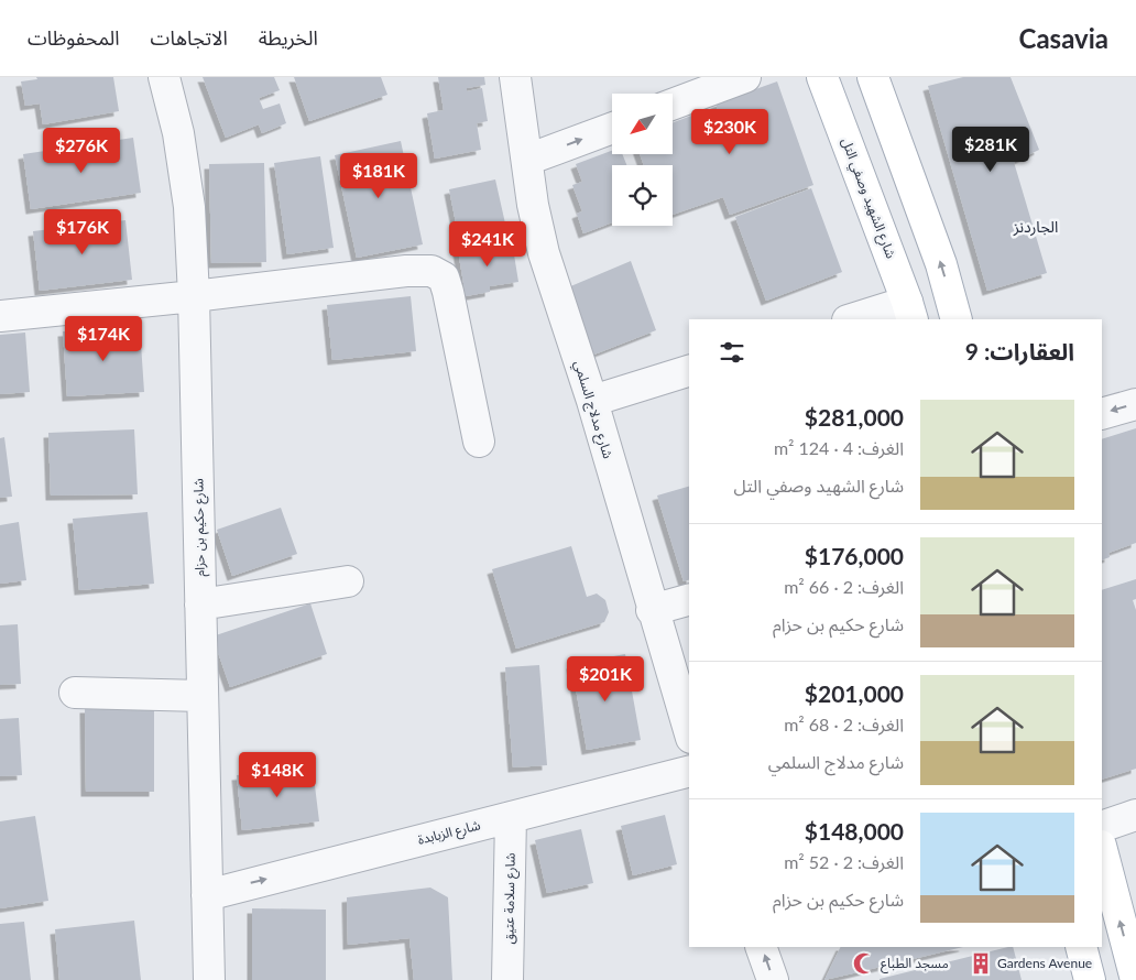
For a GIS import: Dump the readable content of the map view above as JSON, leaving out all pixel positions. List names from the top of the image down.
{
  "streets": {
    "main road": ["شارع الشهيد وصفي التل"],
    "street": [
      "شارع مدلاج السلمي",
      "شارع حكيم بن حزام",
      "شارع الزبابدة",
      "شارع سلامة عتيق"
    ]
  },
  "crossings": [
    ["شارع حكيم بن حزام", "شارع الزبابدة"],
    ["شارع الزبابدة", "شارع سلامة عتيق"]
  ],
  "one_way": ["شارع الزبابدة"],
  "districts": ["الجاردنز"],
  "places": {
    "mosque": ["مسجد الطباع"],
    "building": ["Gardens Avenue"]
  },
  "north": "bottom left",
  "page": {
    "header": "Casavia",
    "nav": ["الخريطة", "الاتجاهات", "المحفوظات"],
    "price": [
      "$230K",
      "$281K",
      "$276K",
      "$181K",
      "$176K",
      "$241K",
      "$174K",
      "$201K",
      "$148K"
    ],
    "heading": "العقارات: 9",
    "list": [
      {
        "name": "$281,000",
        "note": "الغرف: 4 · 124 m² · شارع الشهيد وصفي التل"
      },
      {
        "name": "$176,000",
        "note": "الغرف: 2 · 66 m² · شارع حكيم بن حزام"
      },
      {
        "name": "$201,000",
        "note": "الغرف: 2 · 68 m² · شارع مدلاج السلمي"
      },
      {
        "name": "$148,000",
        "note": "الغرف: 2 · 52 m² · شارع حكيم بن حزام"
      }
    ]
  }
}
